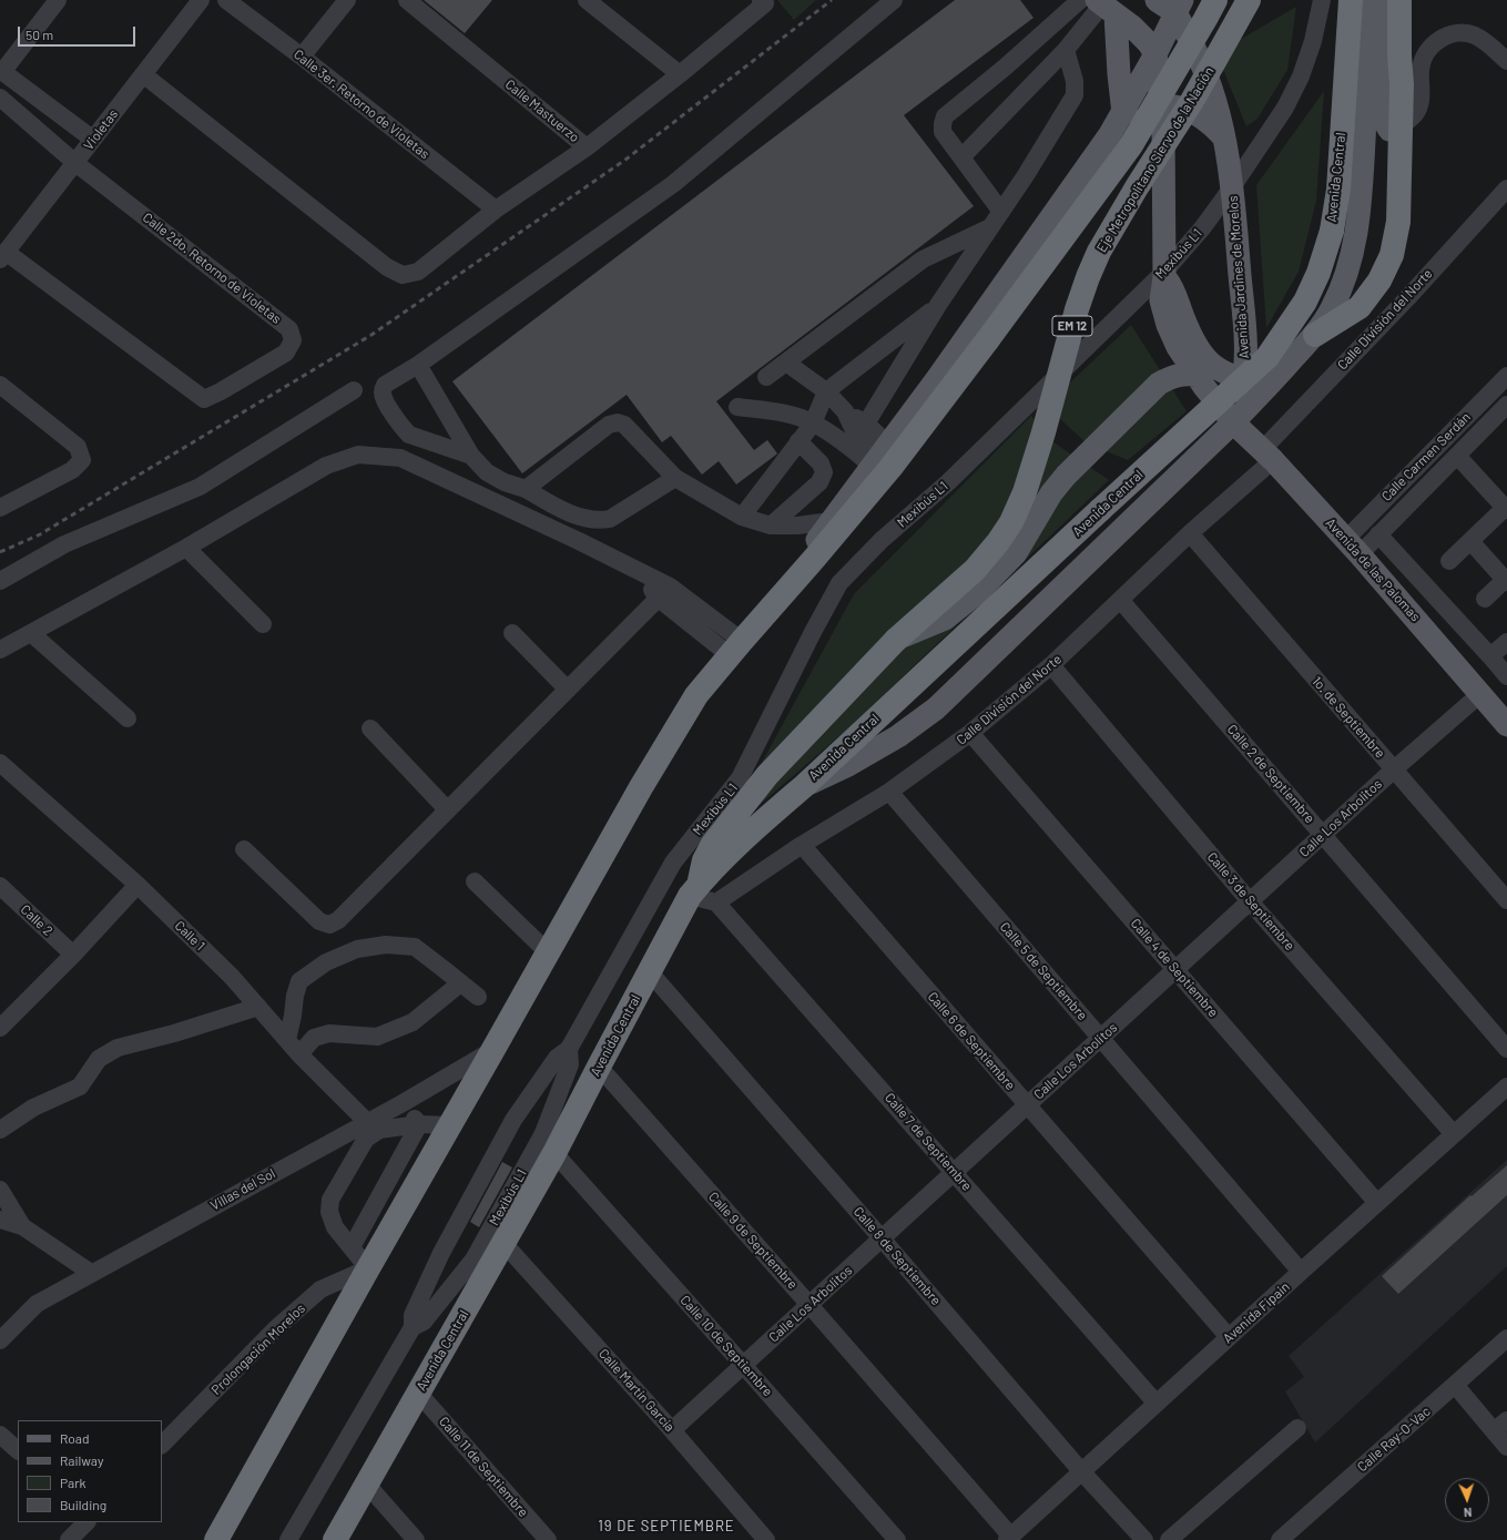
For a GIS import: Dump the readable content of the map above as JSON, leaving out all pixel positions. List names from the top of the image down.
{
  "streets": {
    "highway": ["Eje Metropolitano Siervo de la Nación", "Avenida Central", "EM 12"],
    "main road": ["Avenida Jardines de Morelos", "Avenida de las Palomas"],
    "street": [
      "Calle 3er. Retorno de Violetas",
      "Calle Mastuerzo",
      "Violetas",
      "Mexibús L1",
      "Calle 2do. Retorno de Violetas",
      "Calle División del Norte",
      "Calle Carmen Serdán",
      "1o. de Septiembre",
      "Calle 2 de Septiembre",
      "Calle Los Arbolitos",
      "Calle 3 de Septiembre",
      "Calle 2",
      "Calle 1",
      "Calle 4 de Septiembre",
      "Calle 5 de Septiembre",
      "Calle 6 de Septiembre",
      "Calle 7 de Septiembre",
      "Villas del Sol",
      "Calle 9 de Septiembre",
      "Calle 8 de Septiembre",
      "Avenida Fipain",
      "Calle 10 de Septiembre",
      "Prolongación Morelos",
      "Calle Martín García",
      "Calle Ray-O-Vac",
      "Calle 11 de Septiembre"
    ]
  },
  "crossings": [
    ["Violetas", "Calle 2do. Retorno de Violetas"],
    ["Eje Metropolitano Siervo de la Nación", "Avenida Central"],
    ["Avenida Central", "Calle 9 de Septiembre"],
    ["Avenida Central", "Calle 8 de Septiembre"],
    ["Avenida Central", "Calle 10 de Septiembre"],
    ["Avenida Central", "Calle Martín García"],
    ["Avenida Central", "Calle 11 de Septiembre"],
    ["Mexibús L1", "Avenida Jardines de Morelos"],
    ["Avenida Jardines de Morelos", "Avenida de las Palomas"],
    ["Calle División del Norte", "Avenida de las Palomas"],
    ["Calle División del Norte", "1o. de Septiembre"],
    ["Calle División del Norte", "Calle 2 de Septiembre"],
    ["Calle División del Norte", "Calle 3 de Septiembre"],
    ["Calle División del Norte", "Calle 4 de Septiembre"],
    ["Calle División del Norte", "Calle 5 de Septiembre"],
    ["Calle División del Norte", "Calle 6 de Septiembre"],
    ["Calle División del Norte", "Calle 7 de Septiembre"],
    ["Calle Carmen Serdán", "Avenida de las Palomas"],
    ["Avenida de las Palomas", "Calle Los Arbolitos"],
    ["1o. de Septiembre", "Calle Los Arbolitos"],
    ["Calle 2 de Septiembre", "Calle Los Arbolitos"],
    ["Calle Los Arbolitos", "Calle 3 de Septiembre"],
    ["Calle Los Arbolitos", "Calle 4 de Septiembre"],
    ["Calle Los Arbolitos", "Calle 5 de Septiembre"],
    ["Calle Los Arbolitos", "Calle 6 de Septiembre"],
    ["Calle Los Arbolitos", "Calle 7 de Septiembre"],
    ["Calle Los Arbolitos", "Calle 9 de Septiembre"],
    ["Calle Los Arbolitos", "Calle 8 de Septiembre"],
    ["Calle Los Arbolitos", "Calle 10 de Septiembre"],
    ["Calle Los Arbolitos", "Calle Martín García"],
    ["Calle 3 de Septiembre", "Avenida Fipain"],
    ["Calle 1", "Villas del Sol"],
    ["Calle 4 de Septiembre", "Avenida Fipain"],
    ["Calle 5 de Septiembre", "Avenida Fipain"],
    ["Calle 6 de Septiembre", "Avenida Fipain"],
    ["Calle 7 de Septiembre", "Avenida Fipain"],
    ["Calle 9 de Septiembre", "Avenida Fipain"],
    ["Calle 8 de Septiembre", "Avenida Fipain"]
  ],
  "districts": ["19 DE SEPTIEMBRE"],
  "legend": [
    "Road",
    "Railway",
    "Park",
    "Building"
  ],
  "scale_bar": "50 m",
  "north": "bottom"
}
